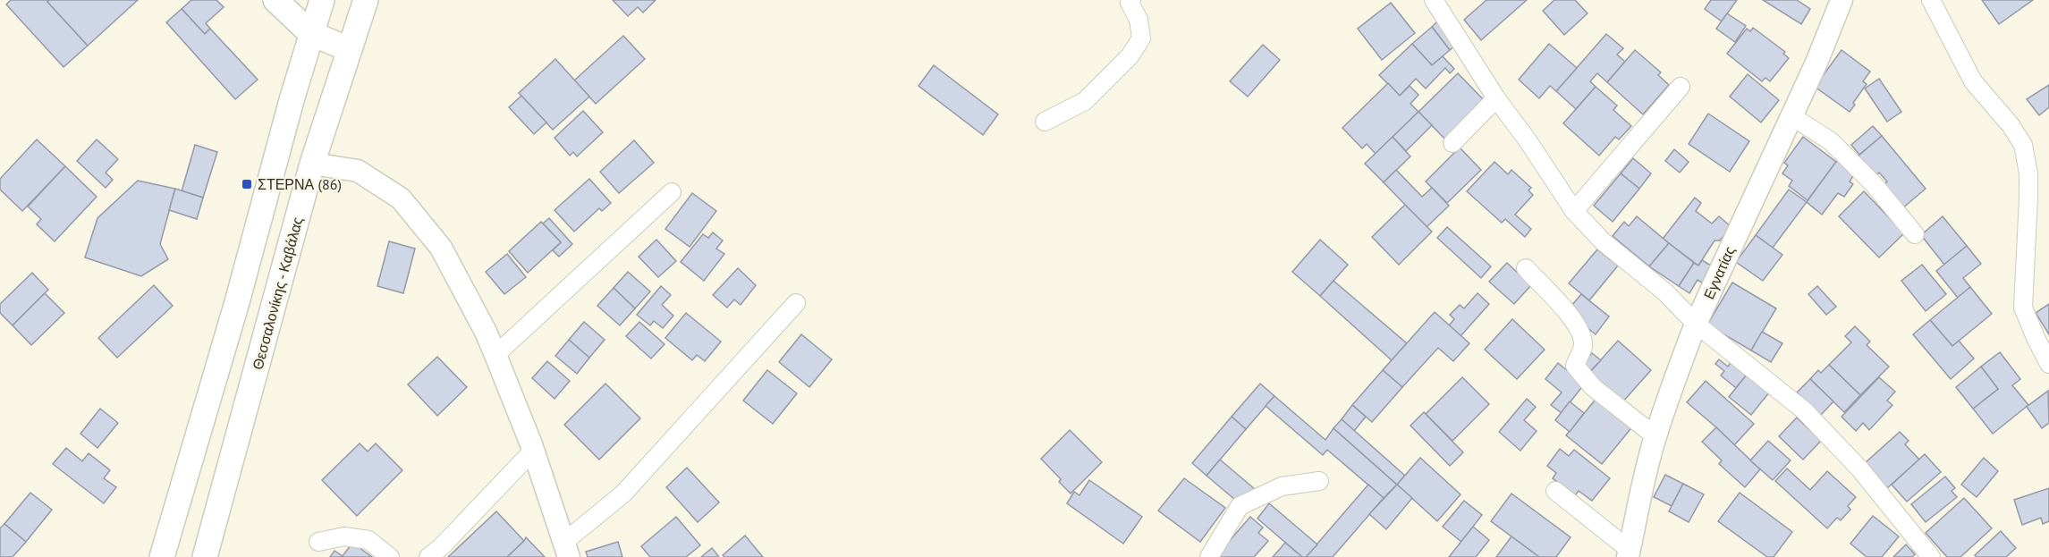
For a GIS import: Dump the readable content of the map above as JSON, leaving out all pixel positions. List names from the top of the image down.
{
  "streets": {
    "main road": ["Θεσσαλονίκης - Καβάλας"],
    "street": ["Εγνατίας"]
  },
  "places": {
    "transit": ["ΣΤΕΡΝΑ (86)"]
  }
}
